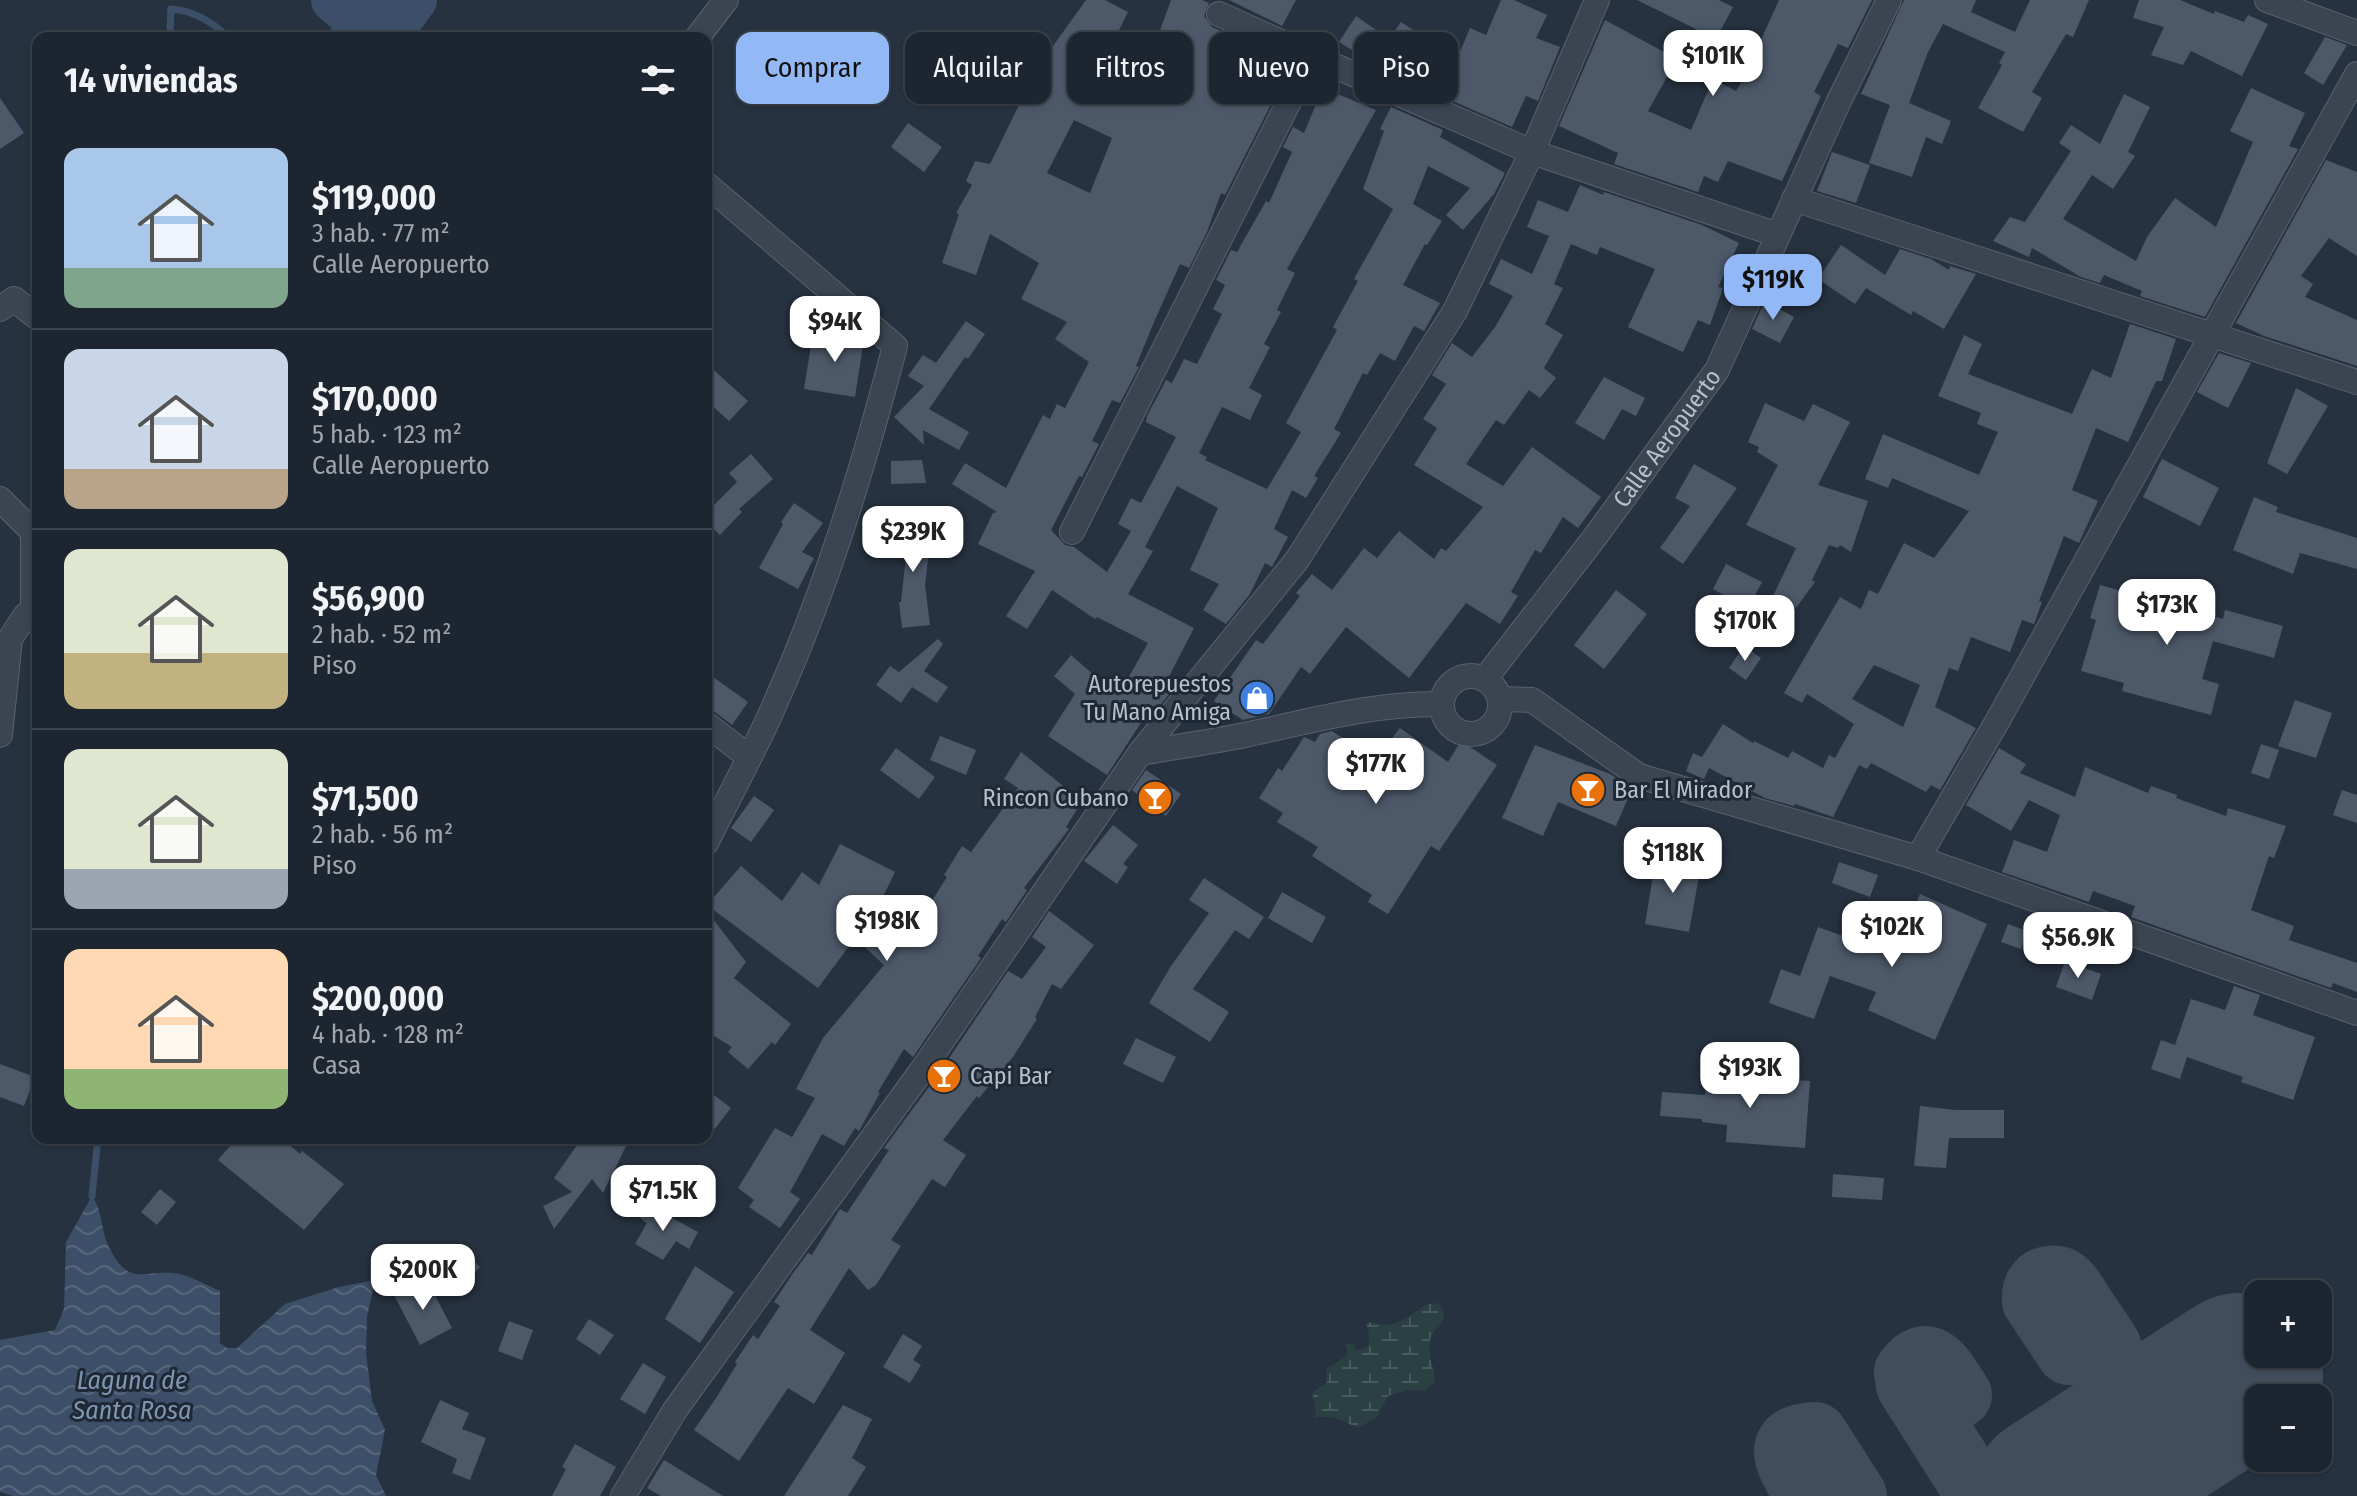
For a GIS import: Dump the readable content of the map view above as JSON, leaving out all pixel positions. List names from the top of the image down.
{
  "streets": {
    "street": ["Calle Aeropuerto"]
  },
  "water": ["Laguna de Santa Rosa"],
  "places": {
    "shop": ["Autorepuestos Tu Mano Amiga"],
    "bar": ["Bar El Mirador", "Rincon Cubano", "Capi Bar"]
  },
  "page": {
    "price": [
      "$101K",
      "$119K",
      "$94K",
      "$239K",
      "$173K",
      "$170K",
      "$177K",
      "$118K",
      "$198K",
      "$102K",
      "$56.9K",
      "$193K",
      "$71.5K",
      "$200K"
    ],
    "chip": [
      "Comprar",
      "Alquilar",
      "Filtros",
      "Nuevo",
      "Piso"
    ],
    "heading": "14 viviendas",
    "list": [
      {
        "name": "$119,000",
        "note": "3 hab. · 77 m² · Calle Aeropuerto"
      },
      {
        "name": "$170,000",
        "note": "5 hab. · 123 m² · Calle Aeropuerto"
      },
      {
        "name": "$56,900",
        "note": "2 hab. · 52 m² · Piso"
      },
      {
        "name": "$71,500",
        "note": "2 hab. · 56 m² · Piso"
      },
      {
        "name": "$200,000",
        "note": "4 hab. · 128 m² · Casa"
      }
    ],
    "map_buttons": ["+", "−"]
  }
}
